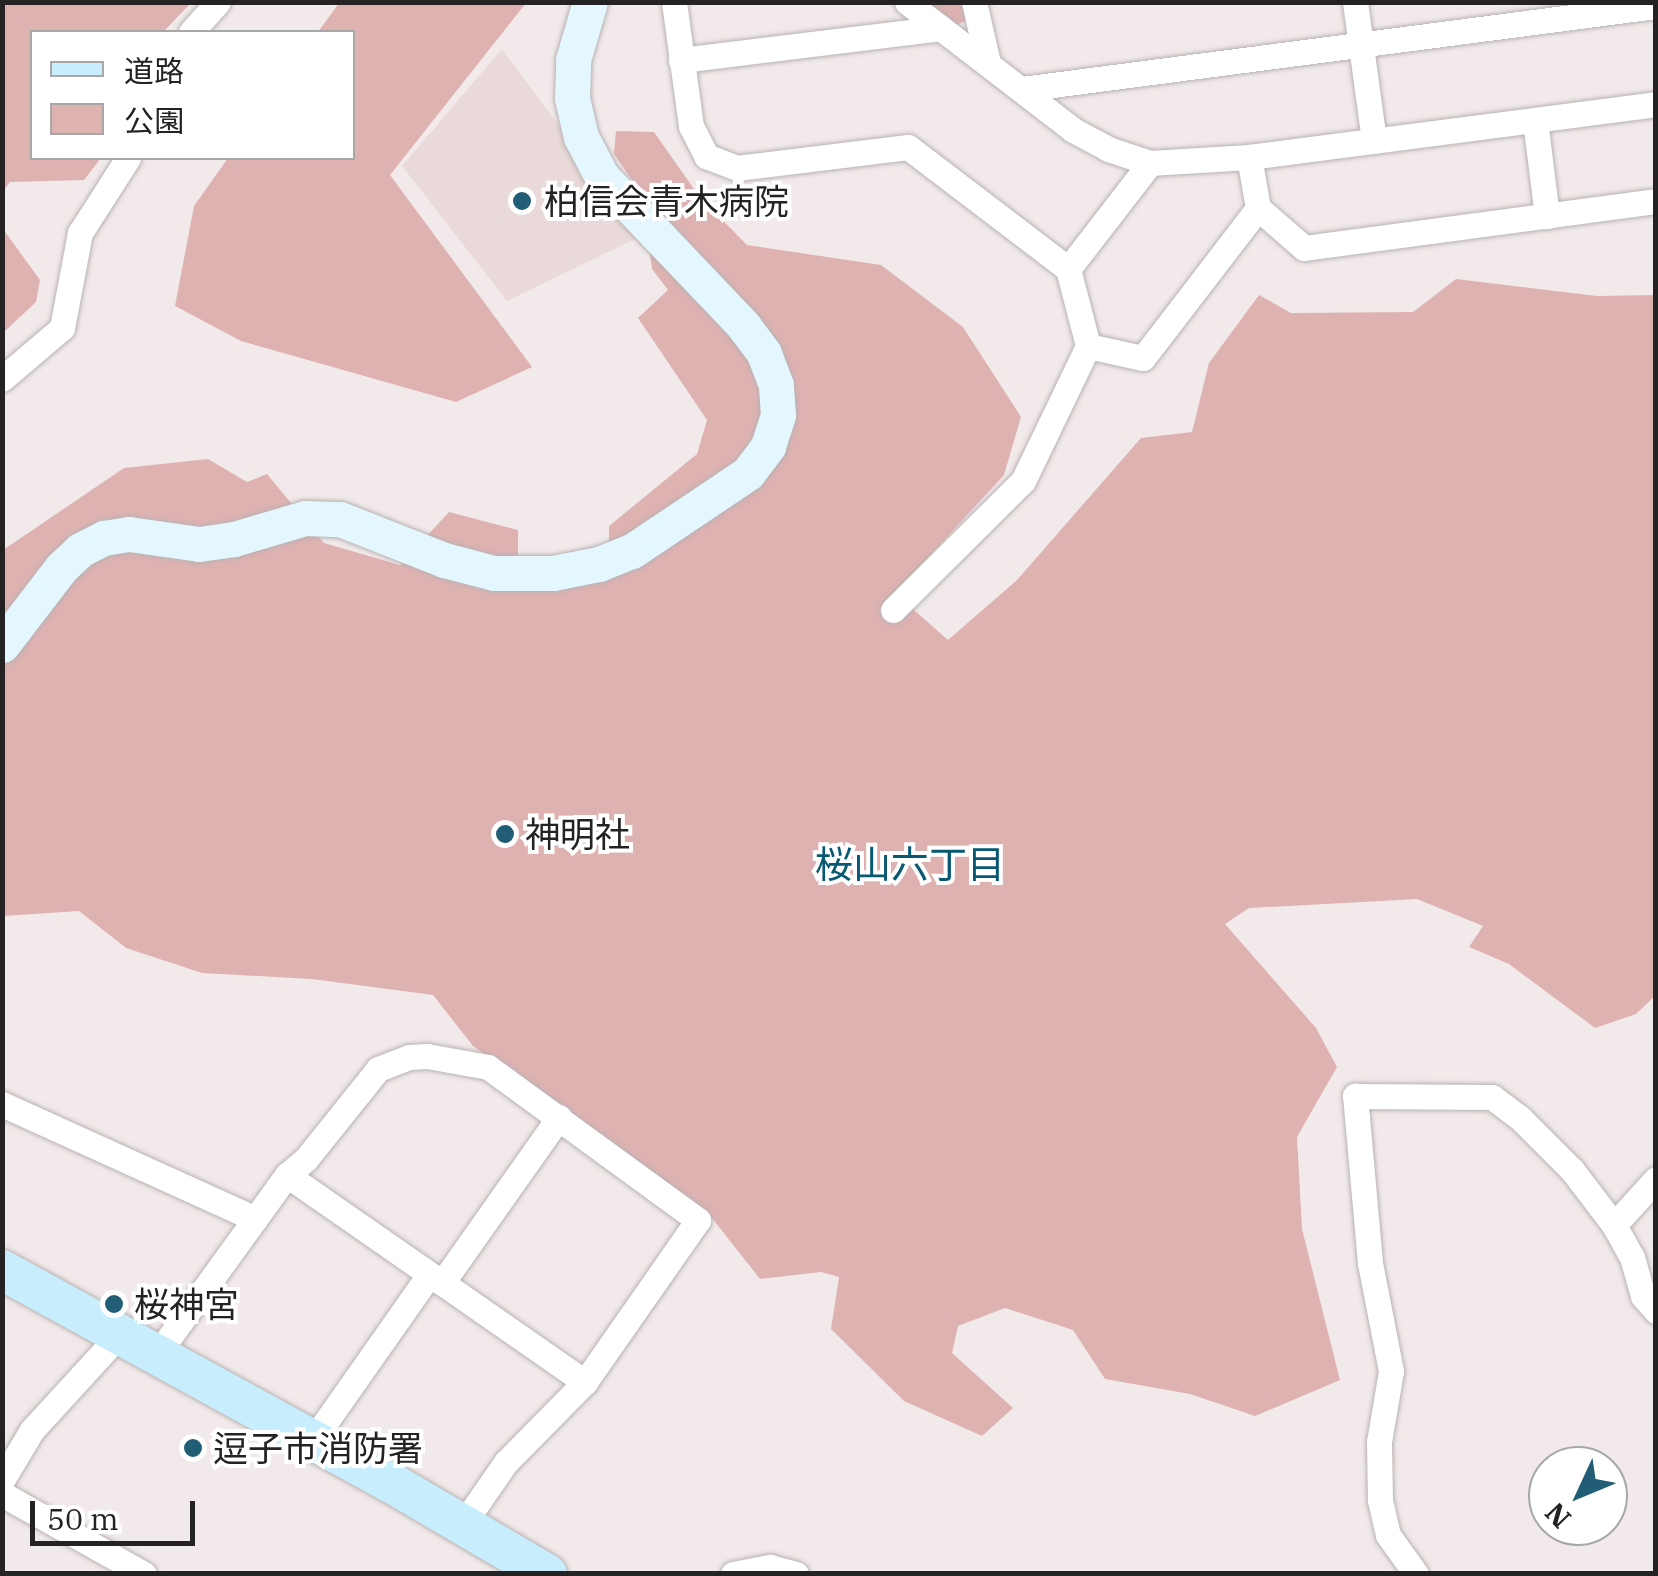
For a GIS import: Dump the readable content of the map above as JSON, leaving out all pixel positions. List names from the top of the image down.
{
  "districts": ["桜山六丁目"],
  "places": [
    "柏信会青木病院",
    "神明社",
    "桜神宮",
    "逗子市消防署"
  ],
  "legend": ["道路", "公園"],
  "scale_bar": "50 m",
  "north": "bottom left"
}
